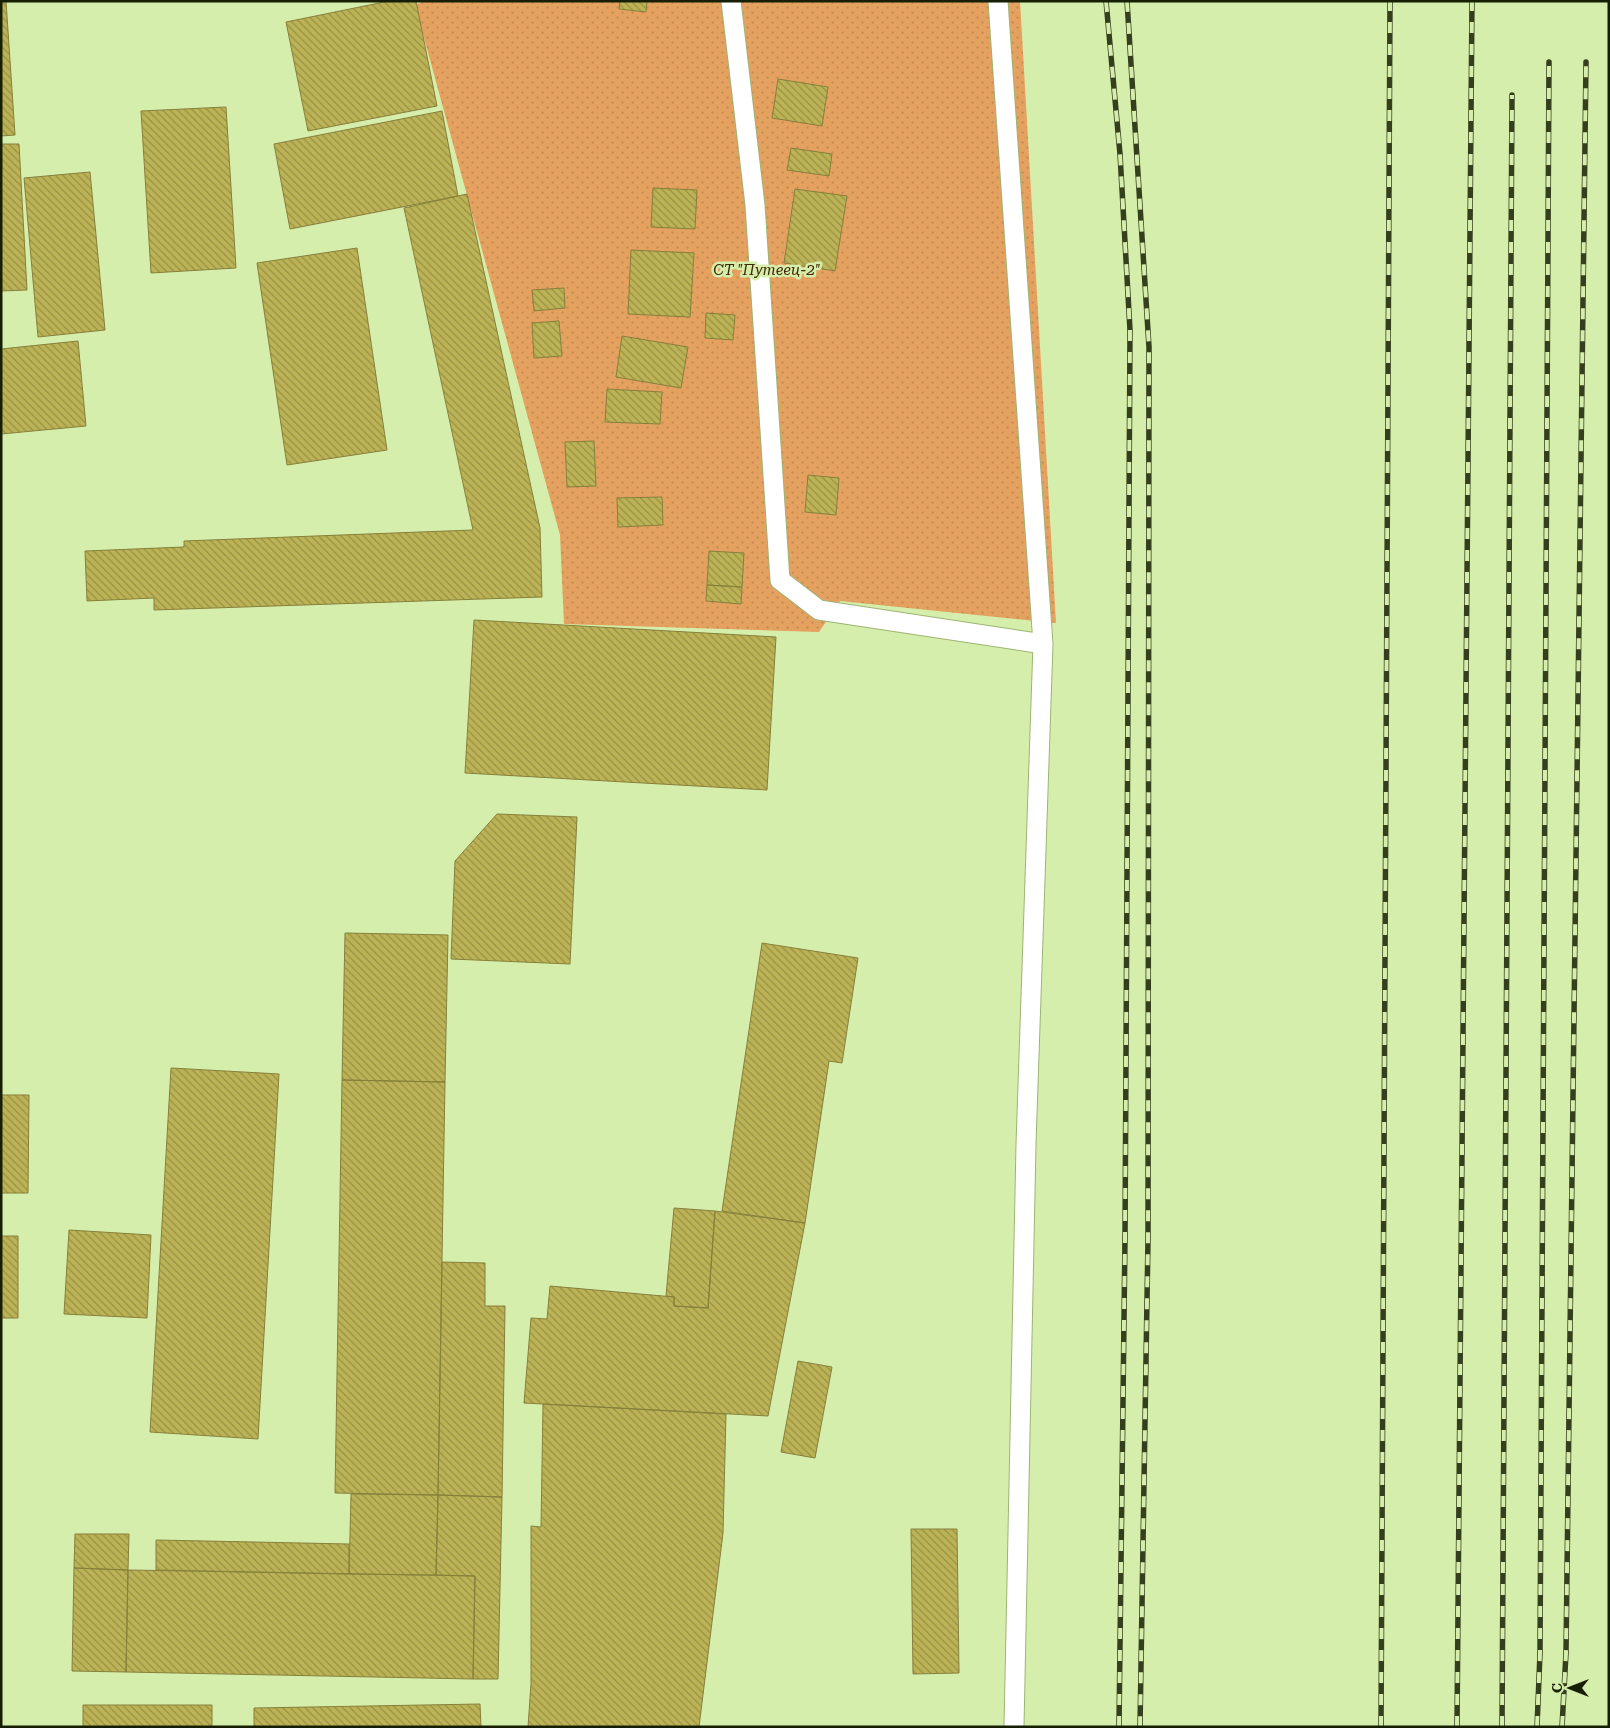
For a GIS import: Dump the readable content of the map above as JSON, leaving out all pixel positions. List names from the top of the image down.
{
  "parks": ["СТ \"Путеец-2\""],
  "north": "left"
}
